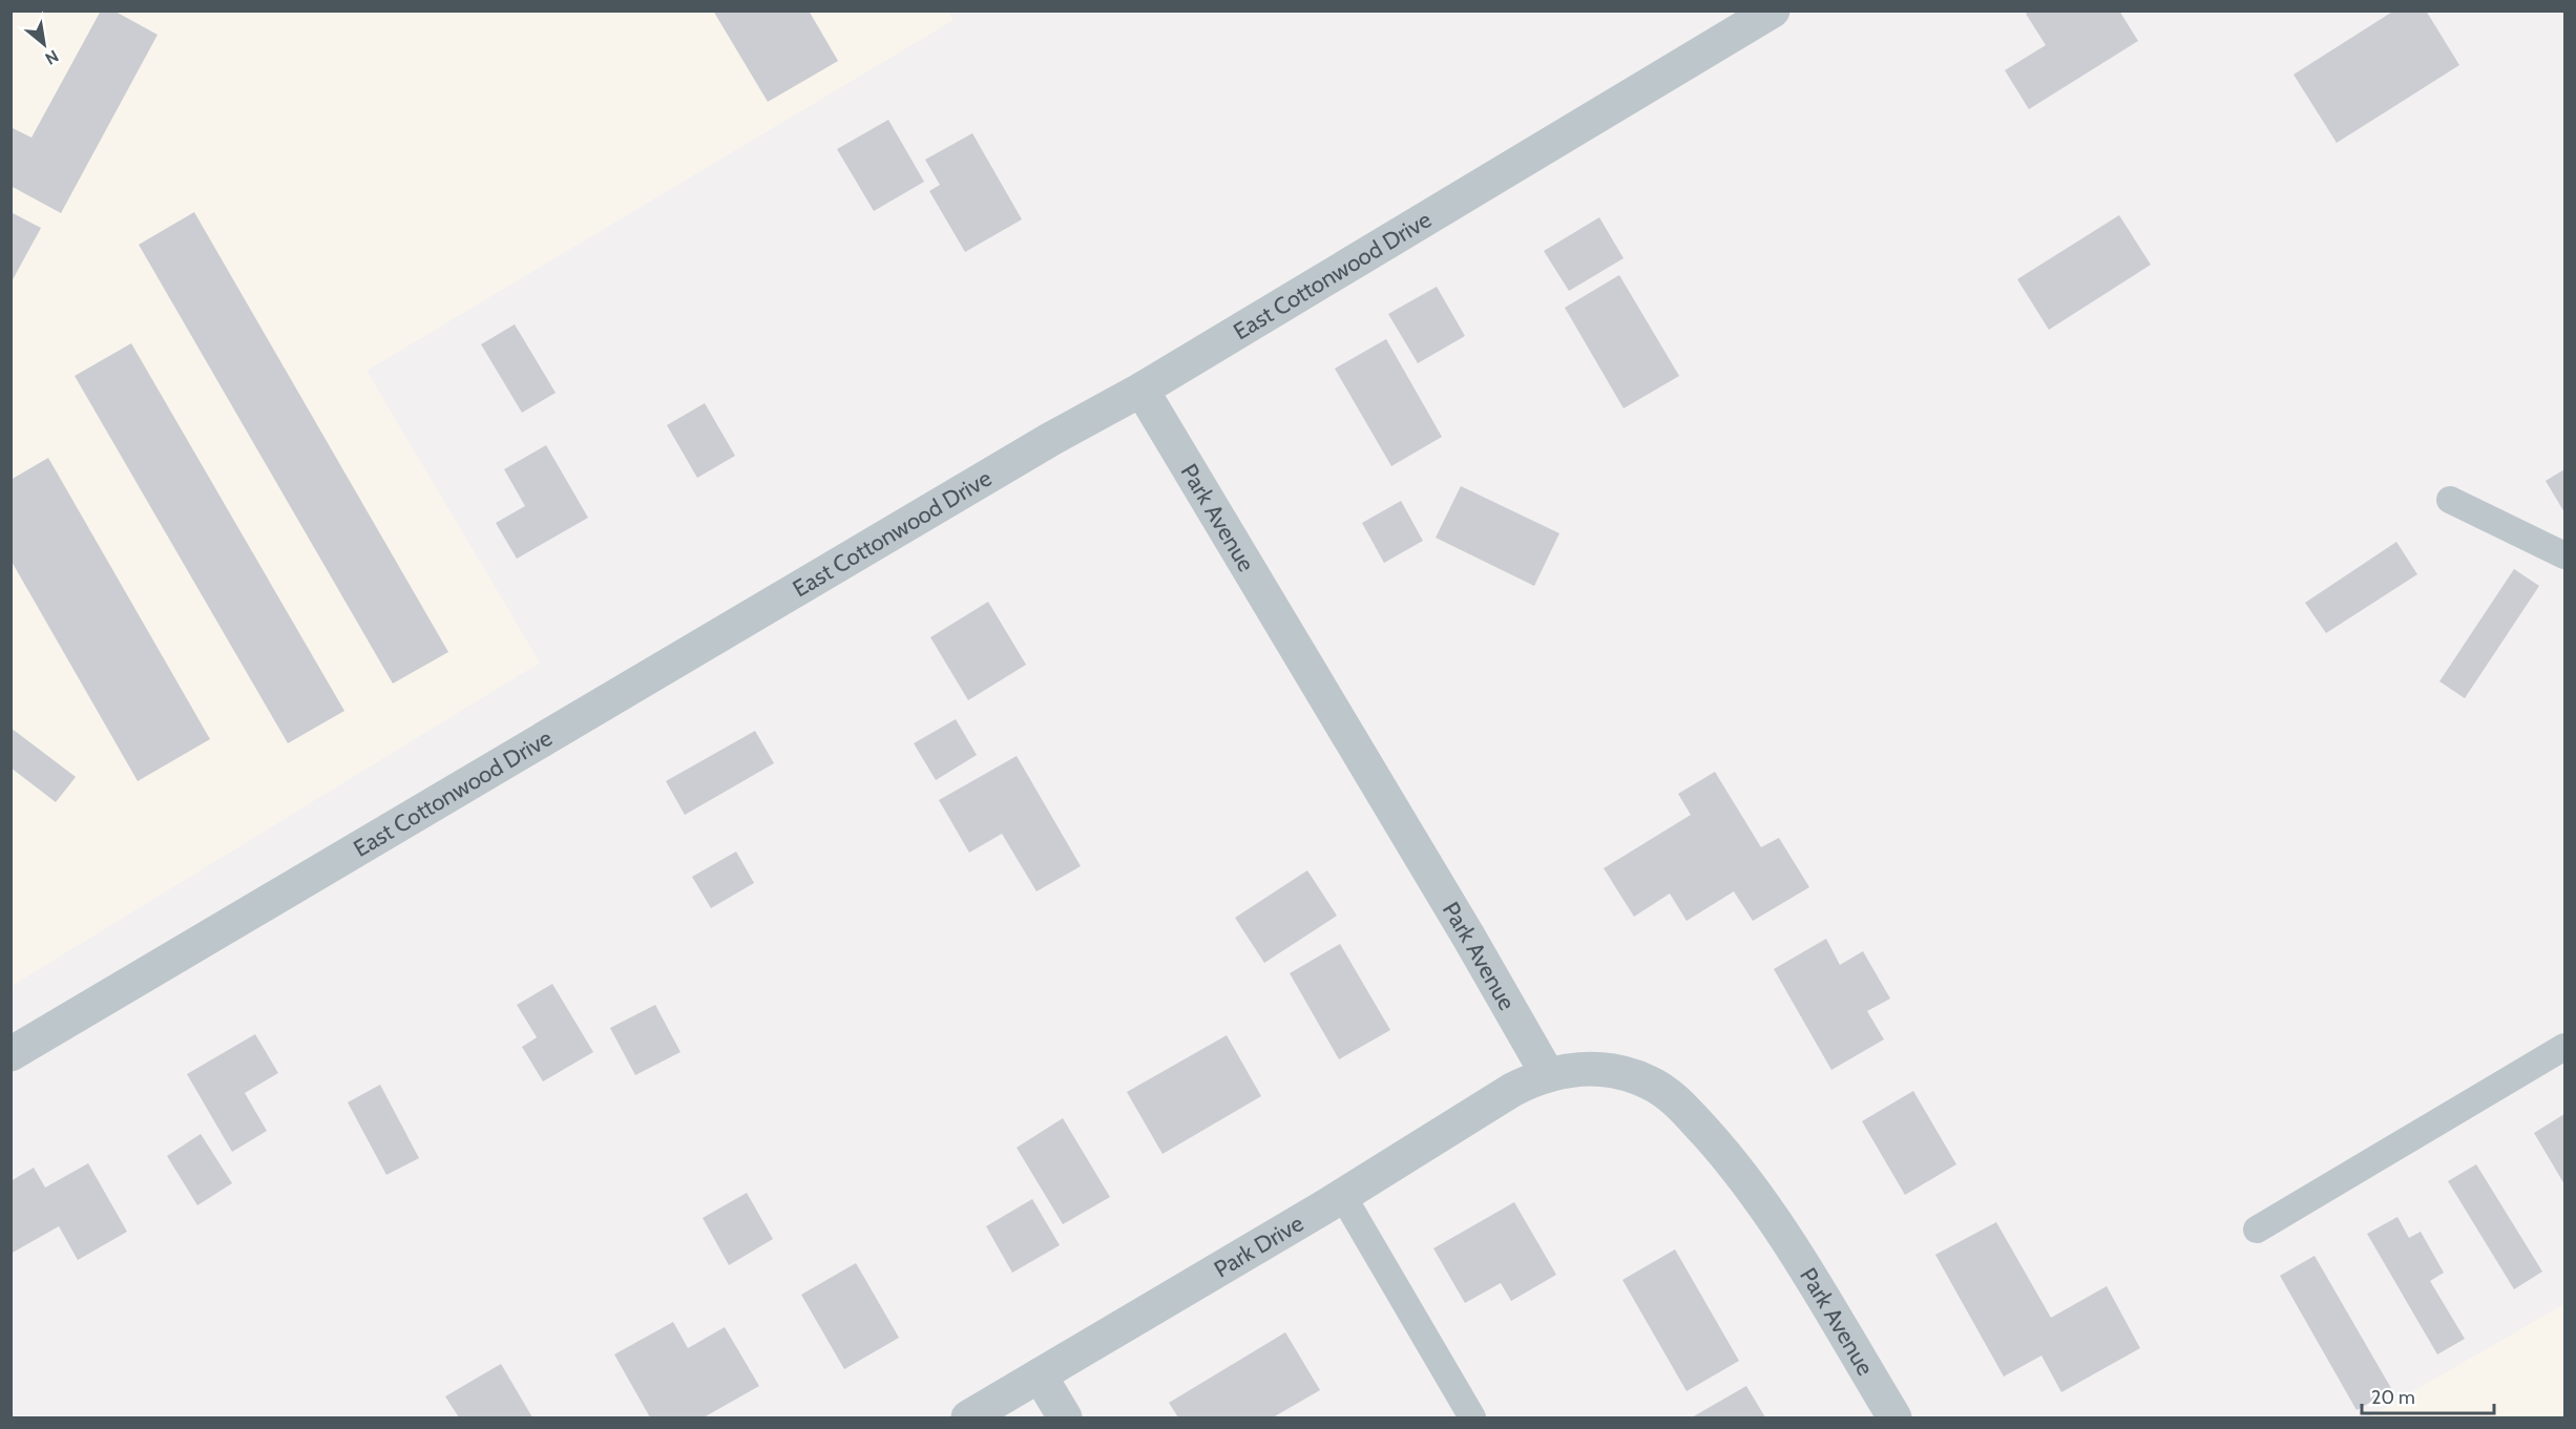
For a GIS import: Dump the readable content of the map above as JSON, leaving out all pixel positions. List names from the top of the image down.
{
  "streets": {
    "street": ["East Cottonwood Drive", "Park Avenue", "Park Drive"]
  },
  "crossings": [
    ["East Cottonwood Drive", "Park Avenue"],
    ["Park Avenue", "Park Drive"]
  ],
  "scale_bar": "20 m",
  "north": "bottom right"
}
